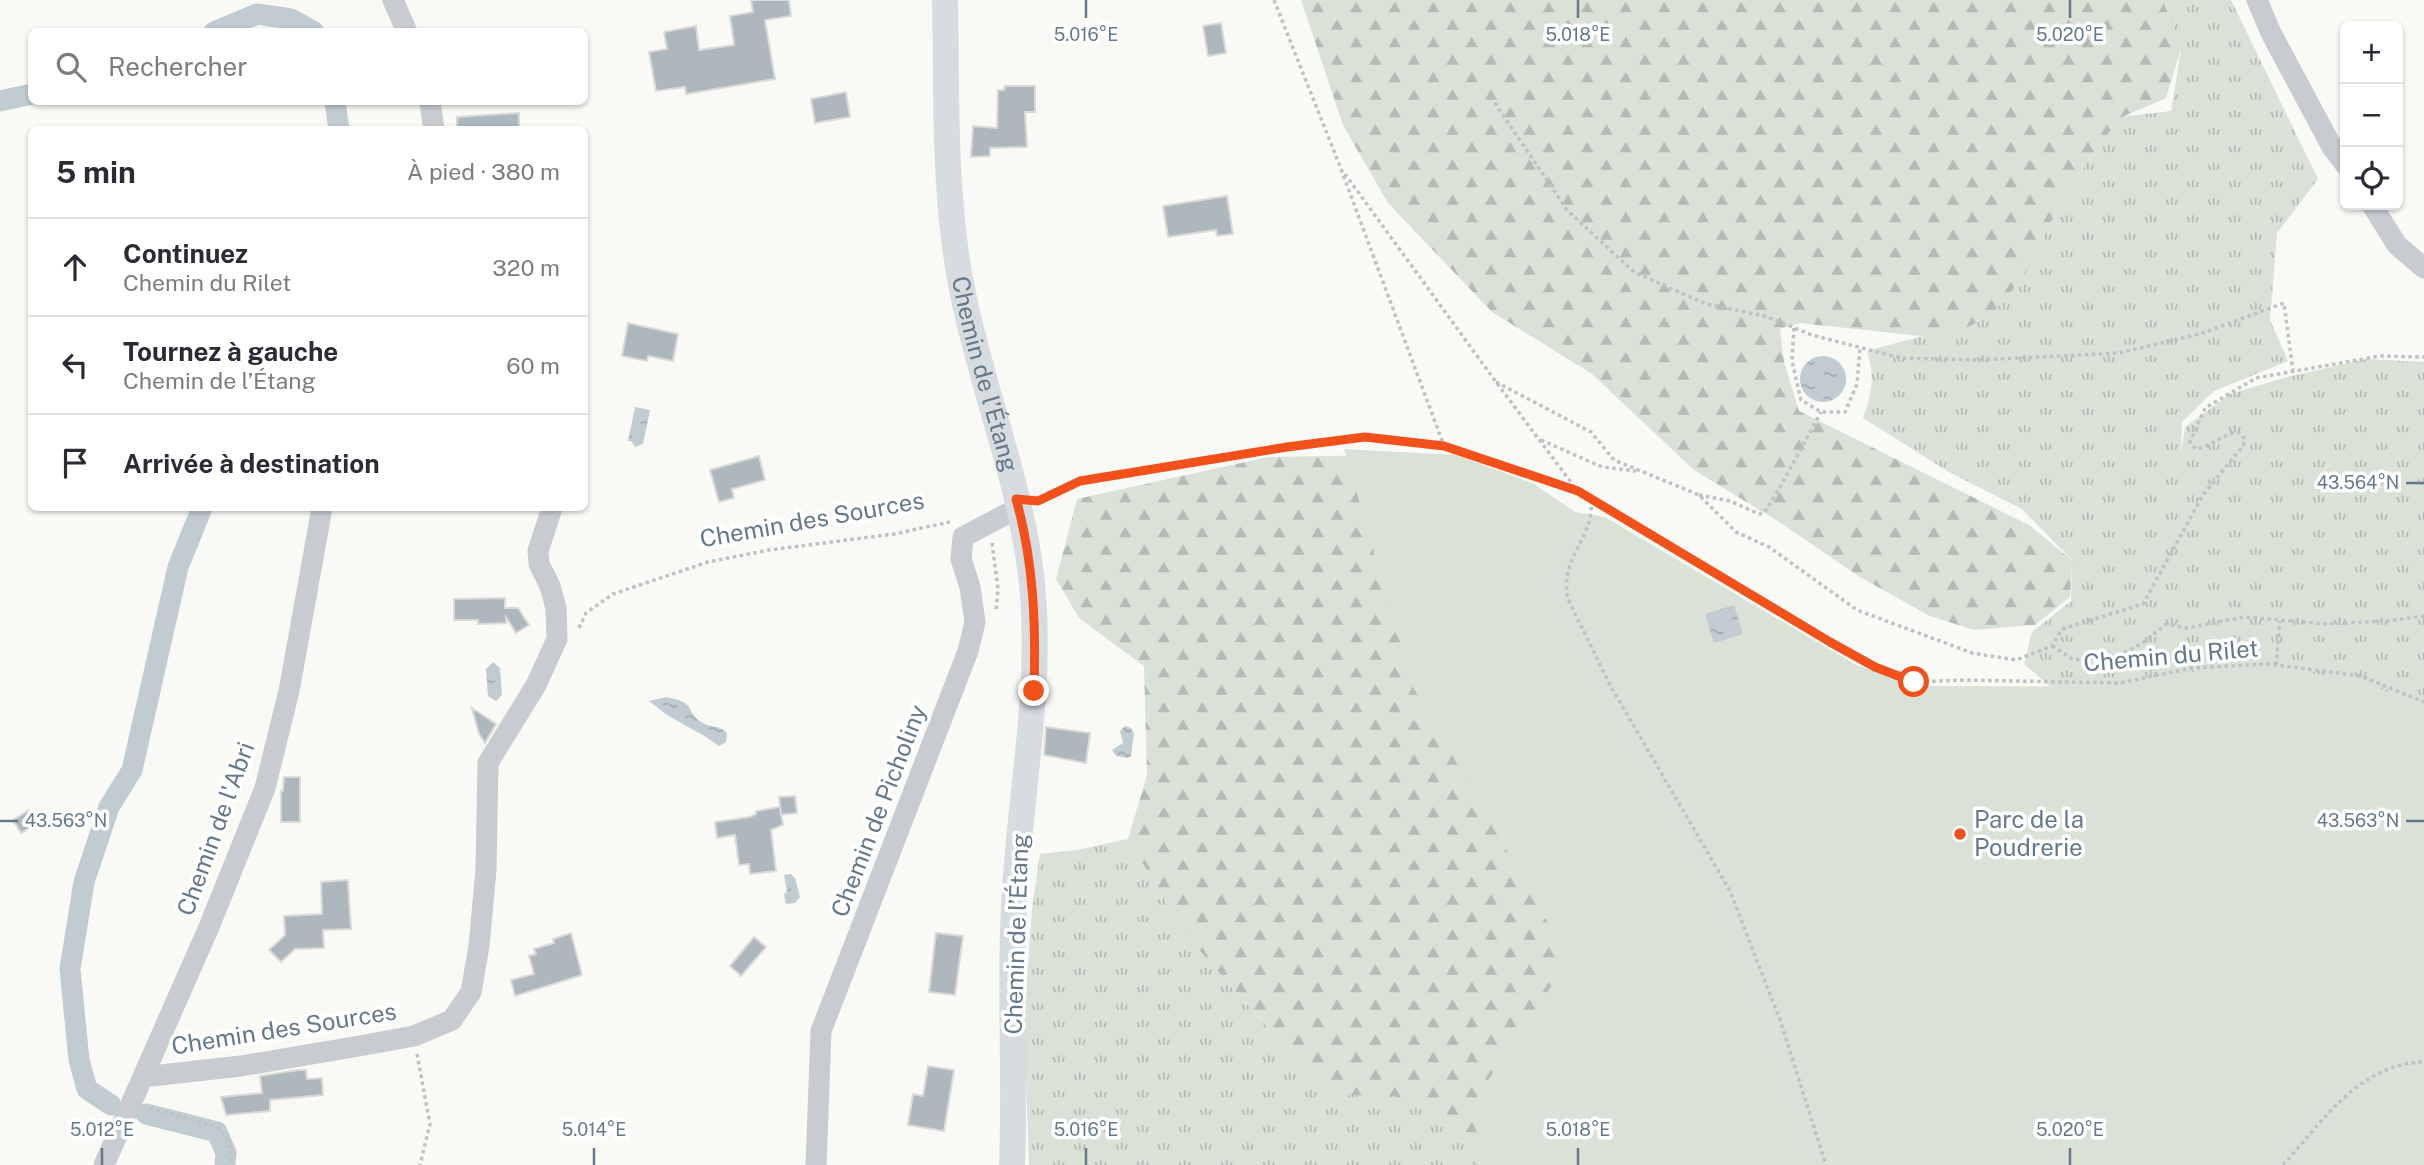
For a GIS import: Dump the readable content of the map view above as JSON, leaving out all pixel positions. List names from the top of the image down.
{
  "streets": {
    "main road": ["Chemin de l’Étang"],
    "street": ["Chemin des Sources", "Chemin de Picholiny", "Chemin de l'Abri"],
    "path": ["Chemin du Rilet"]
  },
  "crossings": [
    ["Chemin de l’Étang", "Chemin du Rilet"],
    ["Chemin de l’Étang", "Chemin de Picholiny"],
    ["Chemin des Sources", "Chemin de l'Abri"],
    ["Chemin du Rilet", "Chemin de Picholiny"]
  ],
  "places": ["Parc de la Poudrerie"],
  "page": {
    "map_buttons": ["+", "−"],
    "search": "Rechercher",
    "heading": ["5 min", "À pied · 380 m"],
    "list": [
      ["Continuez", "Chemin du Rilet", "320 m"],
      ["Tournez à gauche", "Chemin de l’Étang", "60 m"],
      "Arrivée à destination"
    ]
  },
  "coordinates": [
    "5.016°E",
    "5.018°E",
    "5.020°E",
    "43.564°N",
    "43.563°N",
    "5.012°E",
    "5.014°E"
  ]
}
